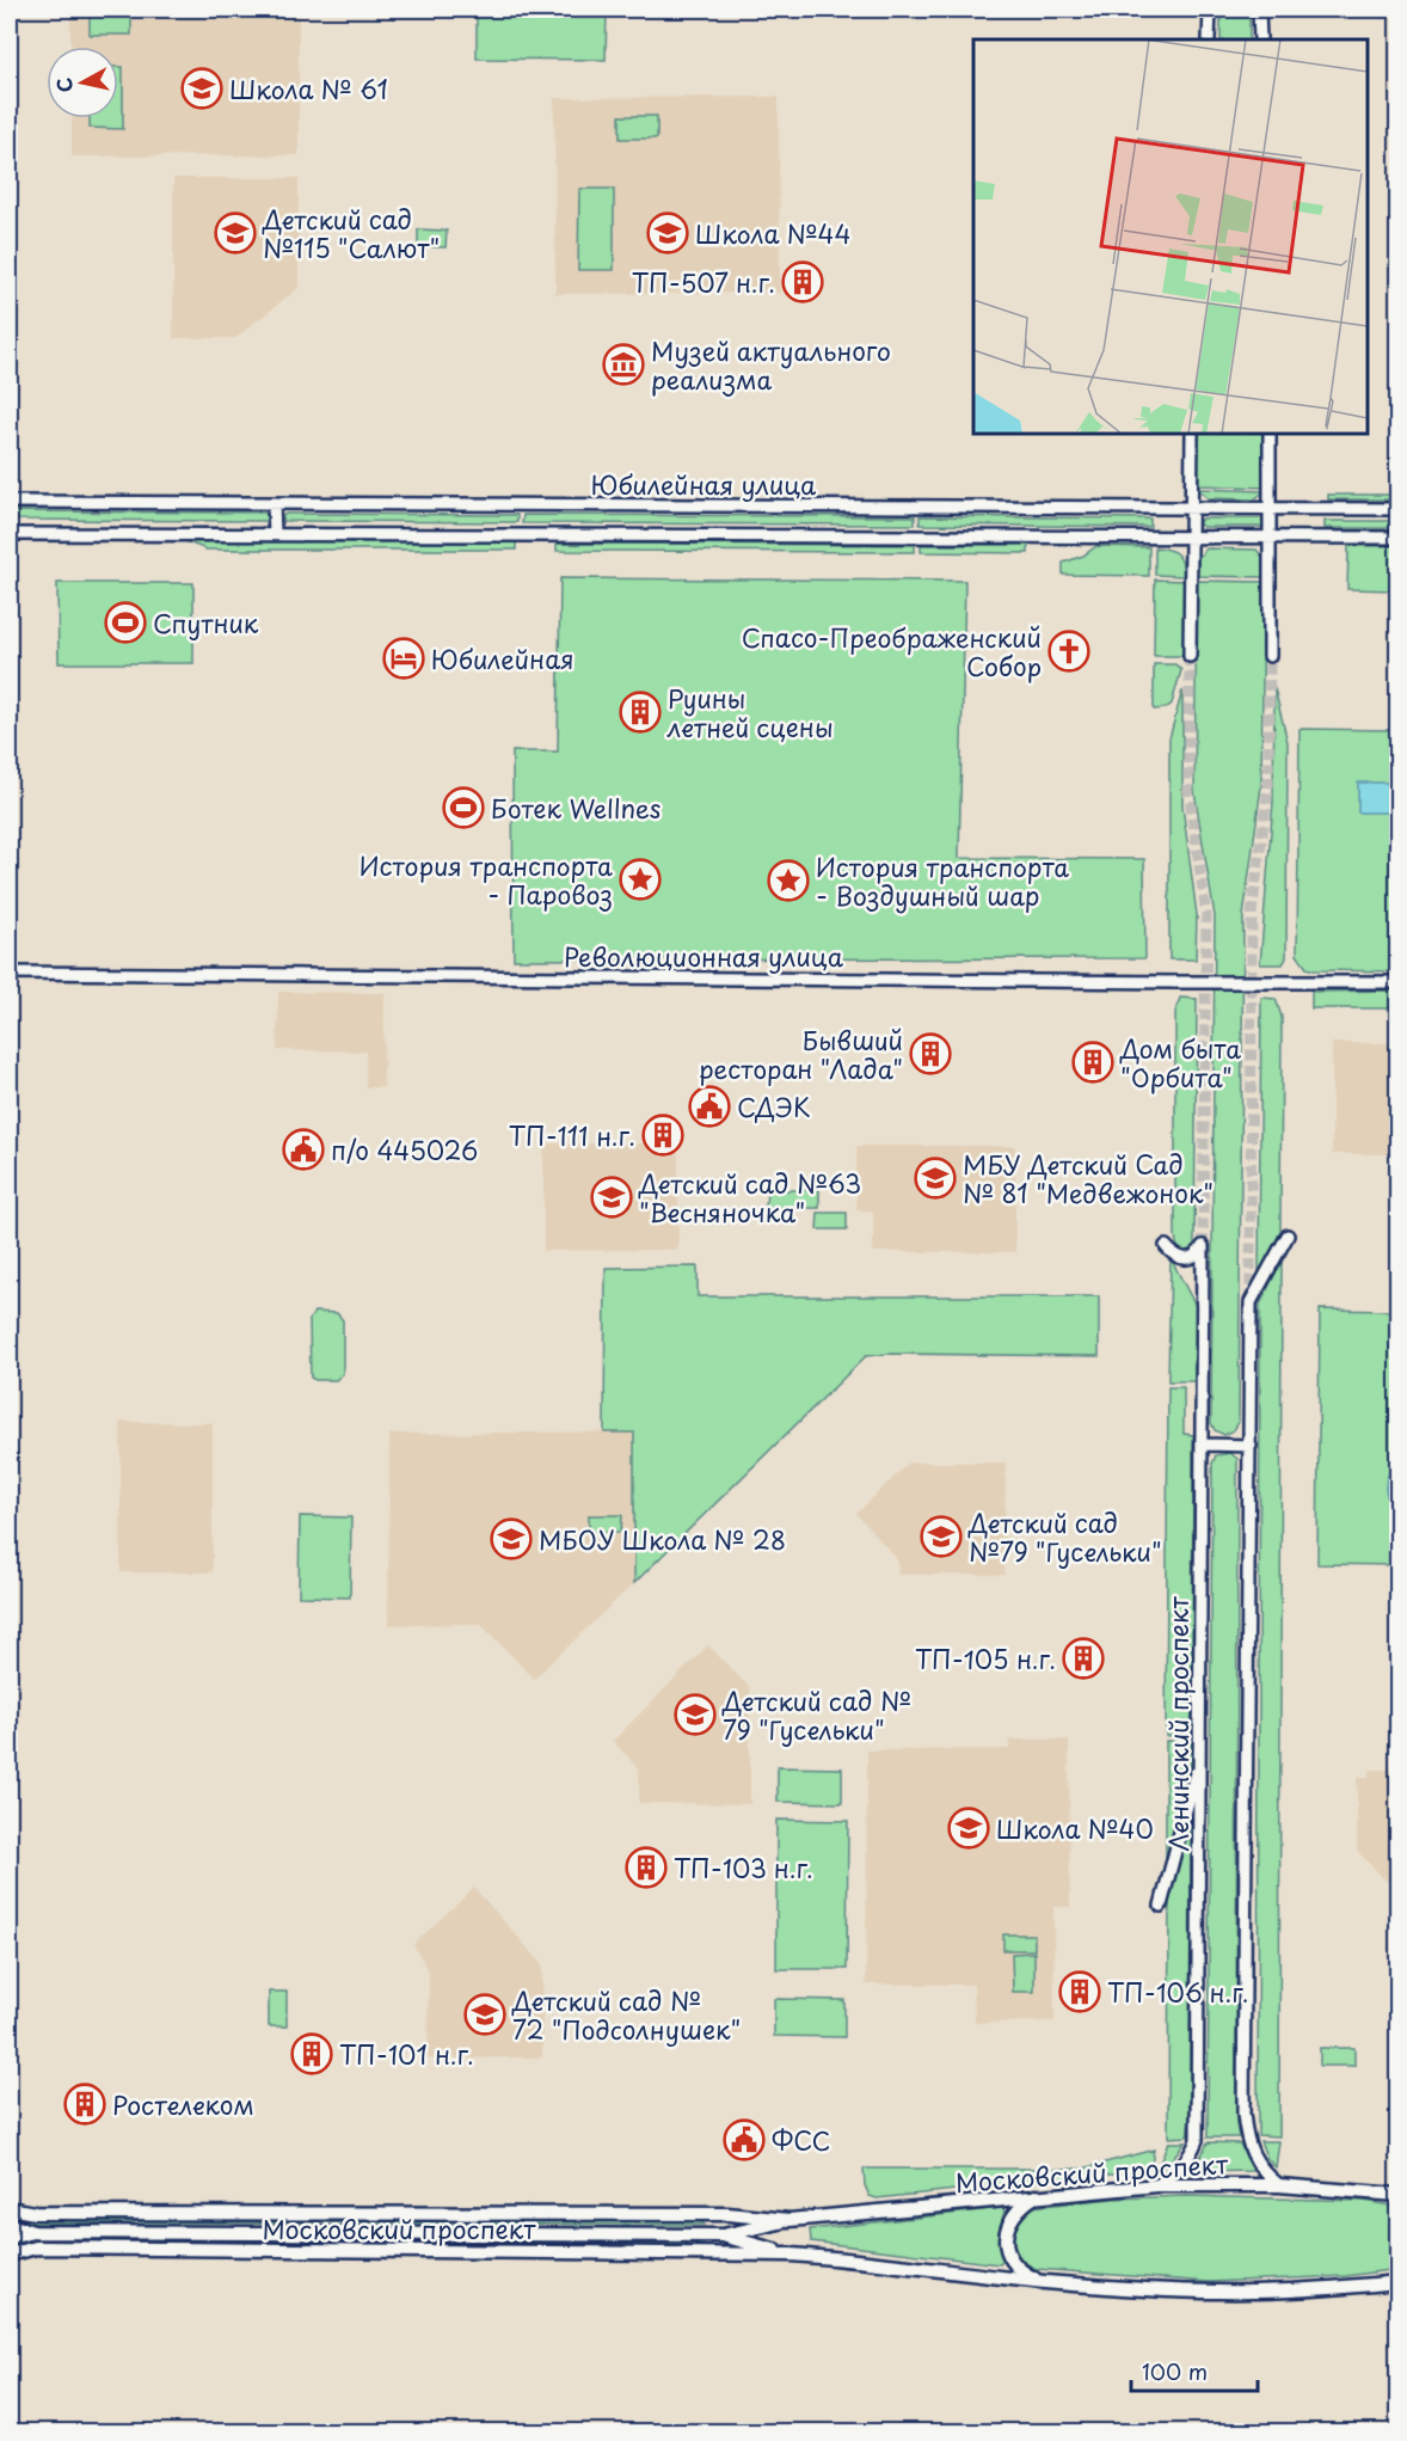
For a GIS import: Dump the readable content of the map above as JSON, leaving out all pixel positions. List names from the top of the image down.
{
  "streets": {
    "main road": [
      "Юбилейная улица",
      "Революционная улица",
      "Ленинский проспект",
      "Московский проспект"
    ]
  },
  "crossings": [
    ["Ленинский проспект", "Московский проспект"]
  ],
  "places": {
    "school or university": [
      "Школа № 61",
      "Детский сад №115 \"Салют\"",
      "Школа №44",
      "МБУ Детский Сад № 81 \"Медвежонок\"",
      "Детский сад №63 \"Весняночка\"",
      "Детский сад №79 \"Гусельки\"",
      "МБОУ Школа № 28",
      "Детский сад № 79 \"Гусельки\"",
      "Школа №40",
      "Детский сад № 72 \"Подсолнушек\""
    ],
    "building": [
      "ТП-507 н.г.",
      "Руины летней сцены",
      "Бывший ресторан \"Лада\"",
      "Дом быта \"Орбита\"",
      "ТП-111 н.г.",
      "ТП-105 н.г.",
      "ТП-103 н.г.",
      "ТП-106 н.г.",
      "ТП-101 н.г.",
      "Ростелеком"
    ],
    "museum": ["Музей актуального реализма"],
    "sports": ["Спутник", "Ботек Wellnes"],
    "church": ["Спасо-Преображенский Собор"],
    "hotel": ["Юбилейная"],
    "place": ["История транспорта - Паровоз", "История транспорта - Воздушный шар"],
    "public building": ["СДЭК", "п/о 445026", "ФСС"]
  },
  "scale_bar": "100 m",
  "north": "left"
}
